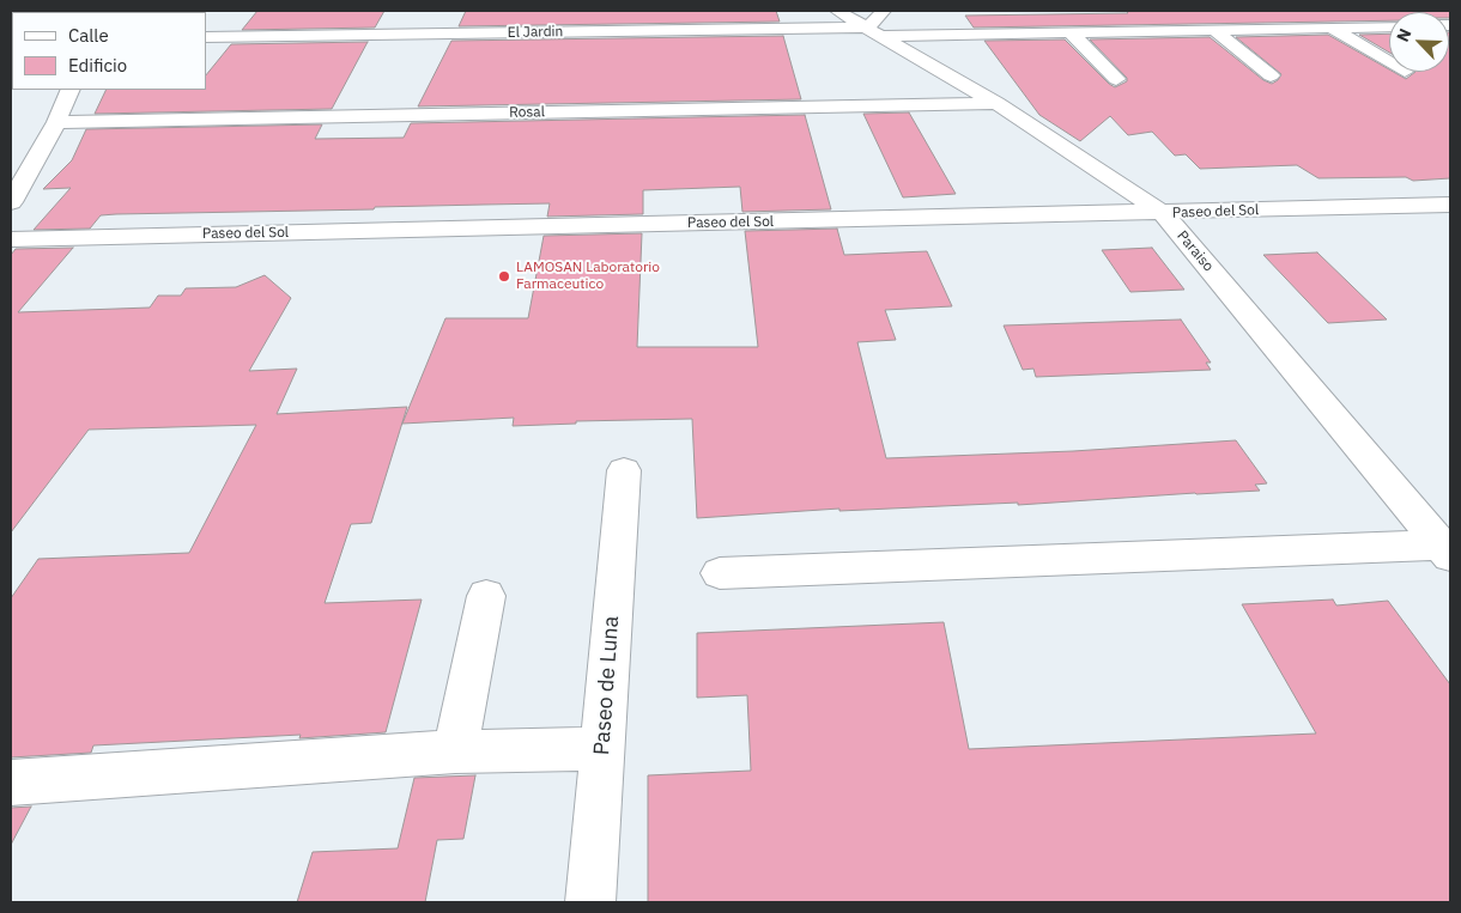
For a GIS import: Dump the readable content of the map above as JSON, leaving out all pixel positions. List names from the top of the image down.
{
  "streets": {
    "street": [
      "El Jardin",
      "Rosal",
      "Paseo del Sol",
      "Paraiso",
      "Paseo de Luna"
    ]
  },
  "crossings": [
    ["El Jardin", "Paraiso"],
    ["Rosal", "Paraiso"],
    ["Paseo del Sol", "Paraiso"]
  ],
  "places": ["LAMOSAN Laboratorio Farmaceutico"],
  "legend": ["Calle", "Edificio"],
  "north": "top left"
}
